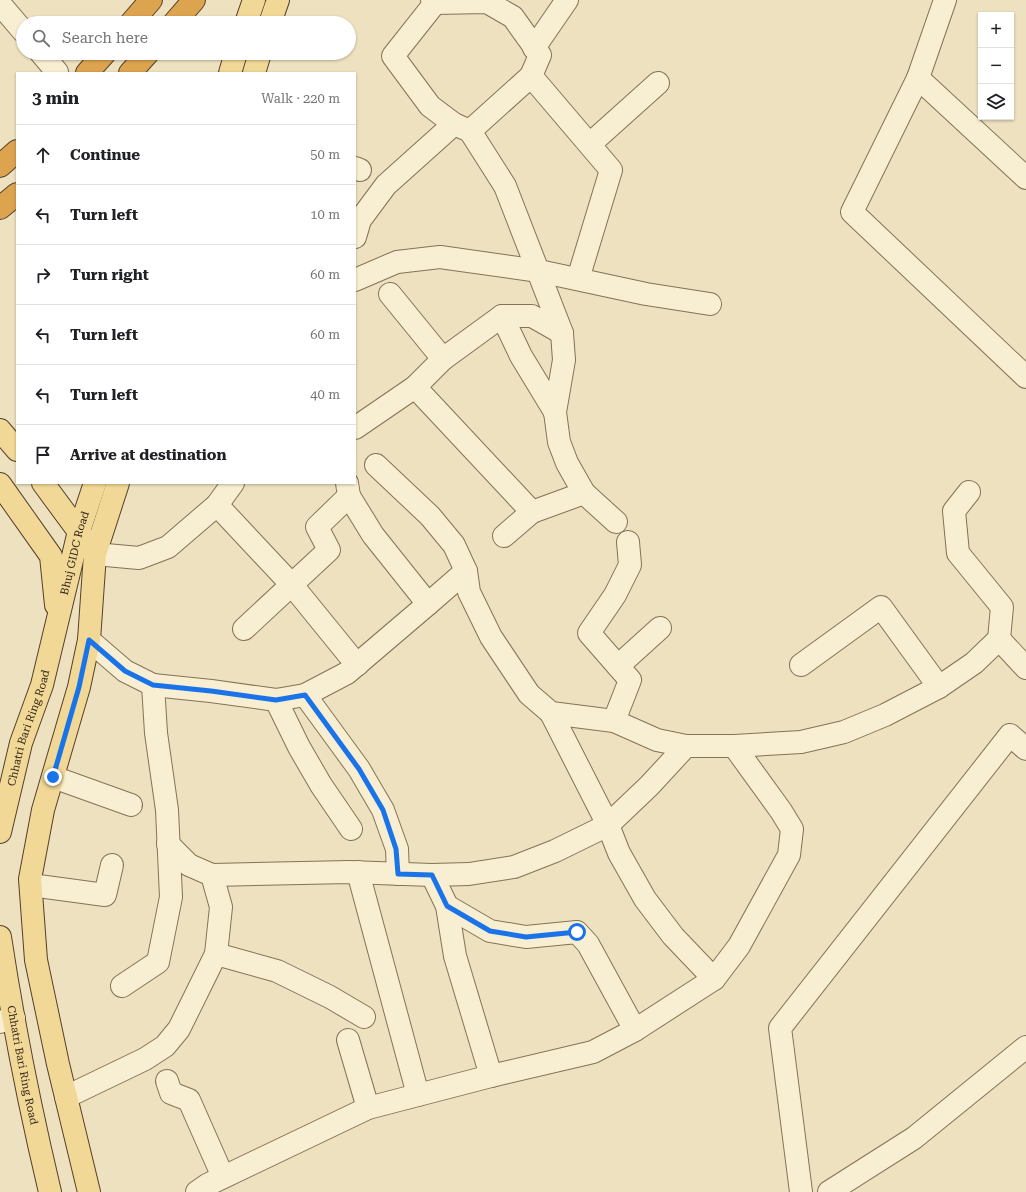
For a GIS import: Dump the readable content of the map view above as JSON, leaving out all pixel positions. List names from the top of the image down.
{
  "streets": {
    "main road": ["Bhuj GIDC Road", "Chhatri Bari Ring Road"]
  },
  "crossings": [
    ["Bhuj GIDC Road", "Chhatri Bari Ring Road"]
  ],
  "page": {
    "map_buttons": ["+", "−"],
    "search": "Search here",
    "heading": ["3 min", "Walk · 220 m"],
    "list": [
      ["Continue", "50 m"],
      ["Turn left", "10 m"],
      ["Turn right", "60 m"],
      ["Turn left", "60 m"],
      ["Turn left", "40 m"],
      "Arrive at destination"
    ]
  }
}
